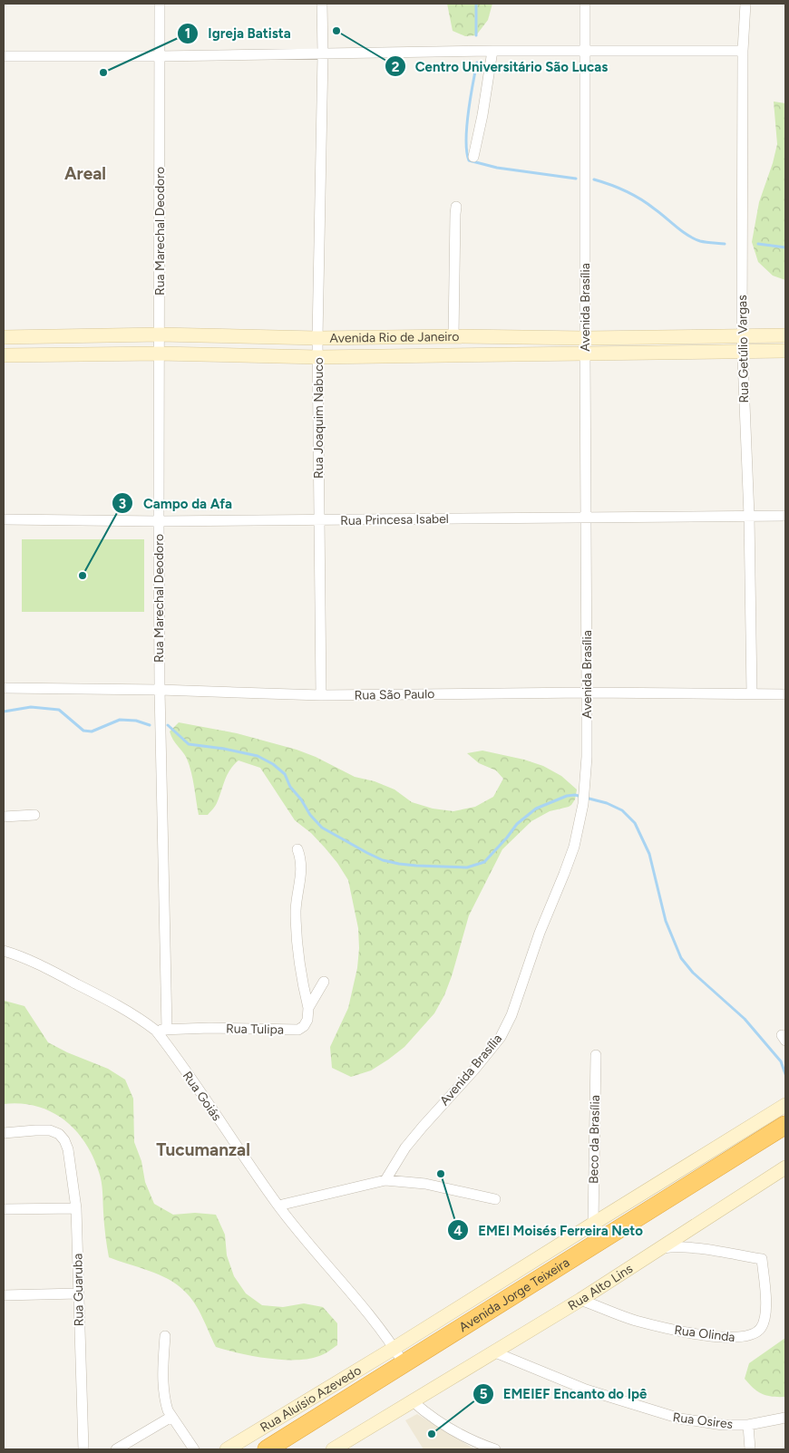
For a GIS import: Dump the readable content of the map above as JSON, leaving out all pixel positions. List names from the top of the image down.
{
  "streets": {
    "highway": ["Avenida Jorge Teixeira"],
    "main road": ["Avenida Rio de Janeiro", "Rua Alto Lins", "Rua Aluísio Azevedo"],
    "street": [
      "Rua Marechal Deodoro",
      "Avenida Brasília",
      "Rua Getúlio Vargas",
      "Rua Joaquim Nabuco",
      "Rua Princesa Isabel",
      "Rua São Paulo",
      "Rua Tulipa",
      "Rua Goiás",
      "Beco da Brasília",
      "Rua Guaruba",
      "Rua Olinda",
      "Rua Osires"
    ]
  },
  "crossings": [
    ["Rua Marechal Deodoro", "Avenida Rio de Janeiro"],
    ["Rua Marechal Deodoro", "Rua Princesa Isabel"],
    ["Rua Marechal Deodoro", "Rua São Paulo"],
    ["Rua Marechal Deodoro", "Rua Tulipa"],
    ["Avenida Brasília", "Avenida Rio de Janeiro"],
    ["Avenida Brasília", "Rua Princesa Isabel"],
    ["Avenida Brasília", "Rua São Paulo"],
    ["Avenida Rio de Janeiro", "Rua Getúlio Vargas"],
    ["Avenida Rio de Janeiro", "Rua Joaquim Nabuco"],
    ["Rua Getúlio Vargas", "Rua Princesa Isabel"],
    ["Rua Getúlio Vargas", "Rua São Paulo"],
    ["Rua Joaquim Nabuco", "Rua Princesa Isabel"],
    ["Rua Joaquim Nabuco", "Rua São Paulo"],
    ["Rua Tulipa", "Rua Goiás"],
    ["Rua Goiás", "Avenida Jorge Teixeira"],
    ["Rua Goiás", "Rua Aluísio Azevedo"],
    ["Beco da Brasília", "Rua Aluísio Azevedo"],
    ["Rua Alto Lins", "Rua Olinda"],
    ["Rua Alto Lins", "Rua Osires"],
    ["Avenida Jorge Teixeira", "Rua Aluísio Azevedo"]
  ],
  "districts": ["Areal", "Tucumanzal"],
  "places": [
    "Centro Universitário São Lucas",
    "Igreja Batista",
    "Campo da Afa",
    "EMEI Moisés Ferreira Neto",
    "EMEIEF Encanto do Ipê"
  ]
}
